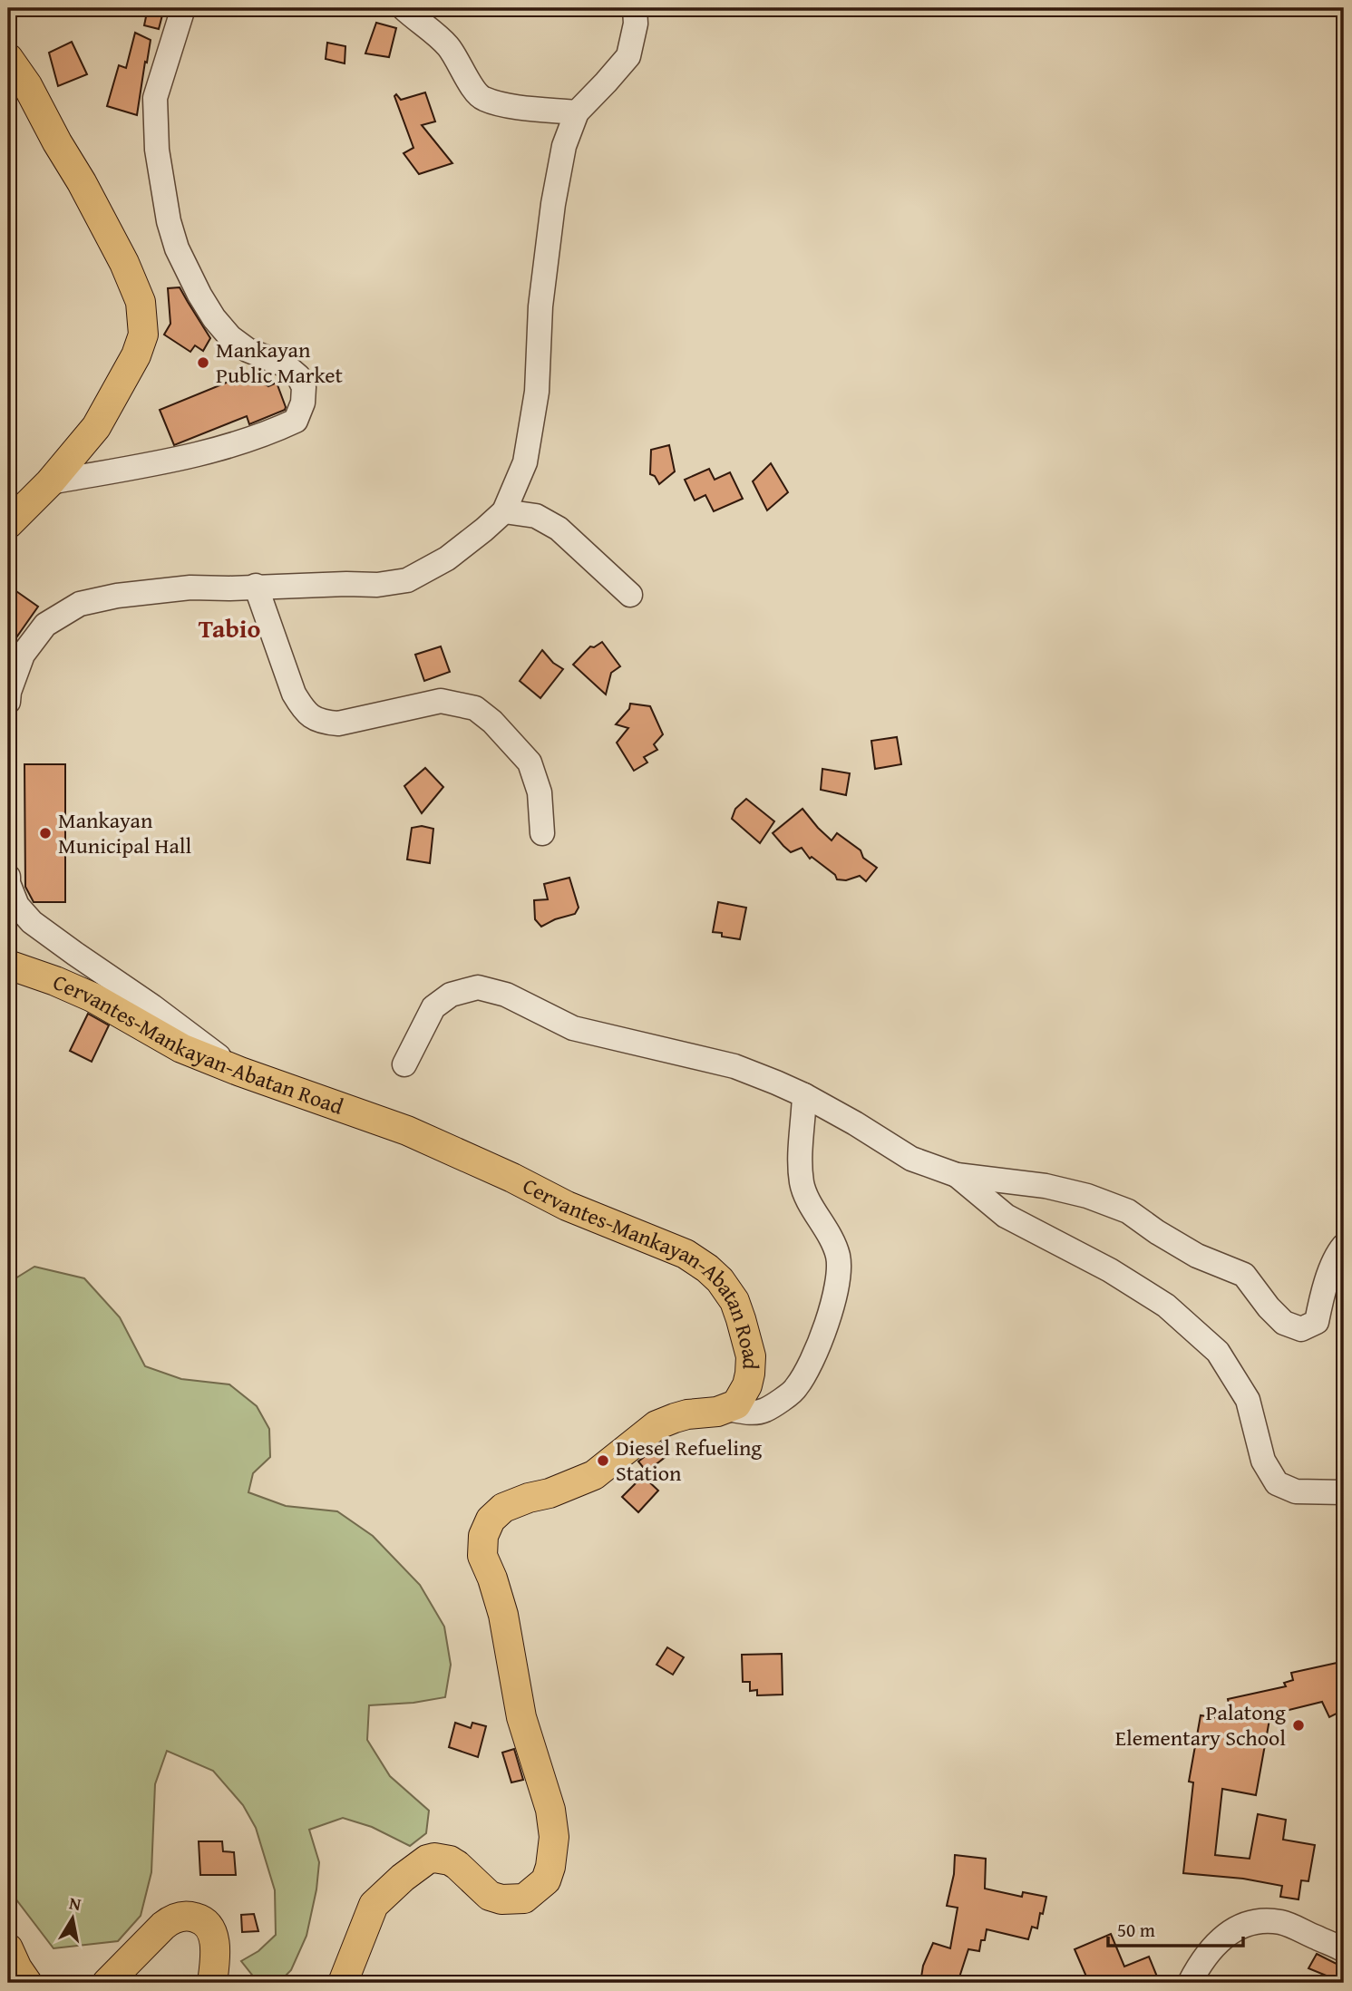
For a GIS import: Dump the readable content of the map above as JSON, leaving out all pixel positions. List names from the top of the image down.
{
  "streets": {
    "main road": ["Cervantes-Mankayan-Abatan Road"]
  },
  "districts": ["Tabio"],
  "places": [
    "Mankayan Public Market",
    "Mankayan Municipal Hall",
    "Diesel Refueling Station",
    "Palatong Elementary School"
  ],
  "scale_bar": "50 m",
  "north": "top"
}
